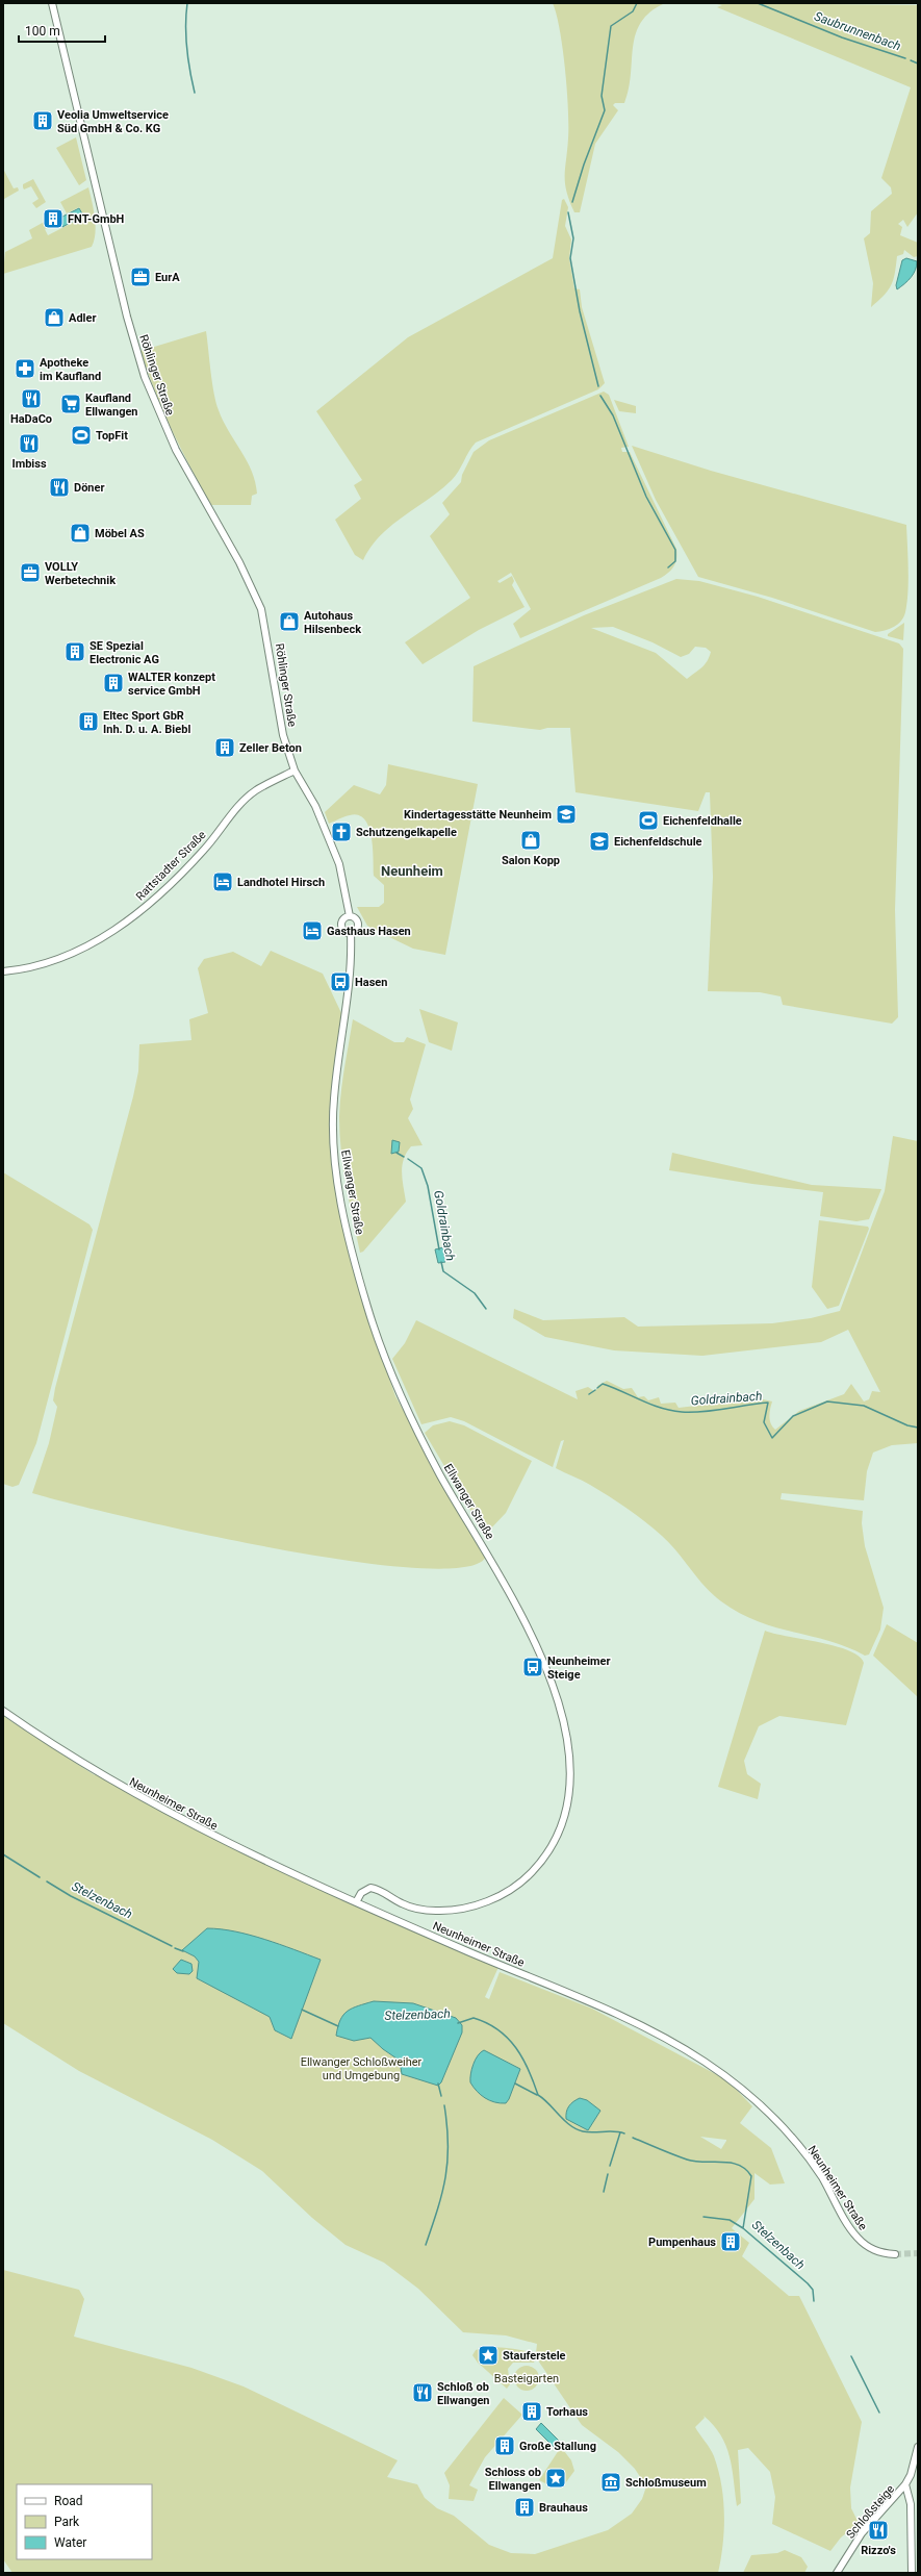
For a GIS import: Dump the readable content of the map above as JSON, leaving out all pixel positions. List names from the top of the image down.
{
  "streets": {
    "street": [
      "Röhlinger Straße",
      "Rattstadter Straße",
      "Ellwanger Straße",
      "Neunheimer Straße",
      "Schloßsteige"
    ]
  },
  "crossings": [
    ["Röhlinger Straße", "Ellwanger Straße"],
    ["Rattstadter Straße", "Ellwanger Straße"],
    ["Ellwanger Straße", "Neunheimer Straße"]
  ],
  "districts": ["Neunheim"],
  "water": ["Saubrunnenbach", "Goldrainbach", "Stelzenbach"],
  "parks": ["Ellwanger Schloßweiher und Umgebung", "Basteigarten"],
  "places": {
    "building": [
      "Veolia Umweltservice Süd GmbH & Co. KG",
      "FNT-GmbH",
      "SE Spezial Electronic AG",
      "WALTER konzept service GmbH",
      "Eltec Sport GbR Inh. D. u. A. Biebl",
      "Zeller Beton",
      "Pumpenhaus",
      "Torhaus",
      "Große Stallung",
      "Brauhaus"
    ],
    "office": ["EurA", "VOLLY Werbetechnik"],
    "shop": [
      "Adler",
      "Möbel AS",
      "Autohaus Hilsenbeck",
      "Salon Kopp"
    ],
    "pharmacy": ["Apotheke im Kaufland"],
    "restaurant": [
      "HaDaCo",
      "Imbiss",
      "Döner",
      "Schloß ob Ellwangen",
      "Rizzo's"
    ],
    "supermarket": ["Kaufland Ellwangen"],
    "sports": ["TopFit", "Eichenfeldhalle"],
    "school or university": ["Kindertagesstätte Neunheim", "Eichenfeldschule"],
    "church": ["Schutzengelkapelle"],
    "hotel": ["Landhotel Hirsch", "Gasthaus Hasen"],
    "bus stop": ["Hasen", "Neunheimer Steige"],
    "place": ["Stauferstele", "Schloss ob Ellwangen"],
    "museum": ["Schloßmuseum"]
  },
  "legend": ["Road", "Park", "Water"],
  "scale_bar": "100 m"
}
